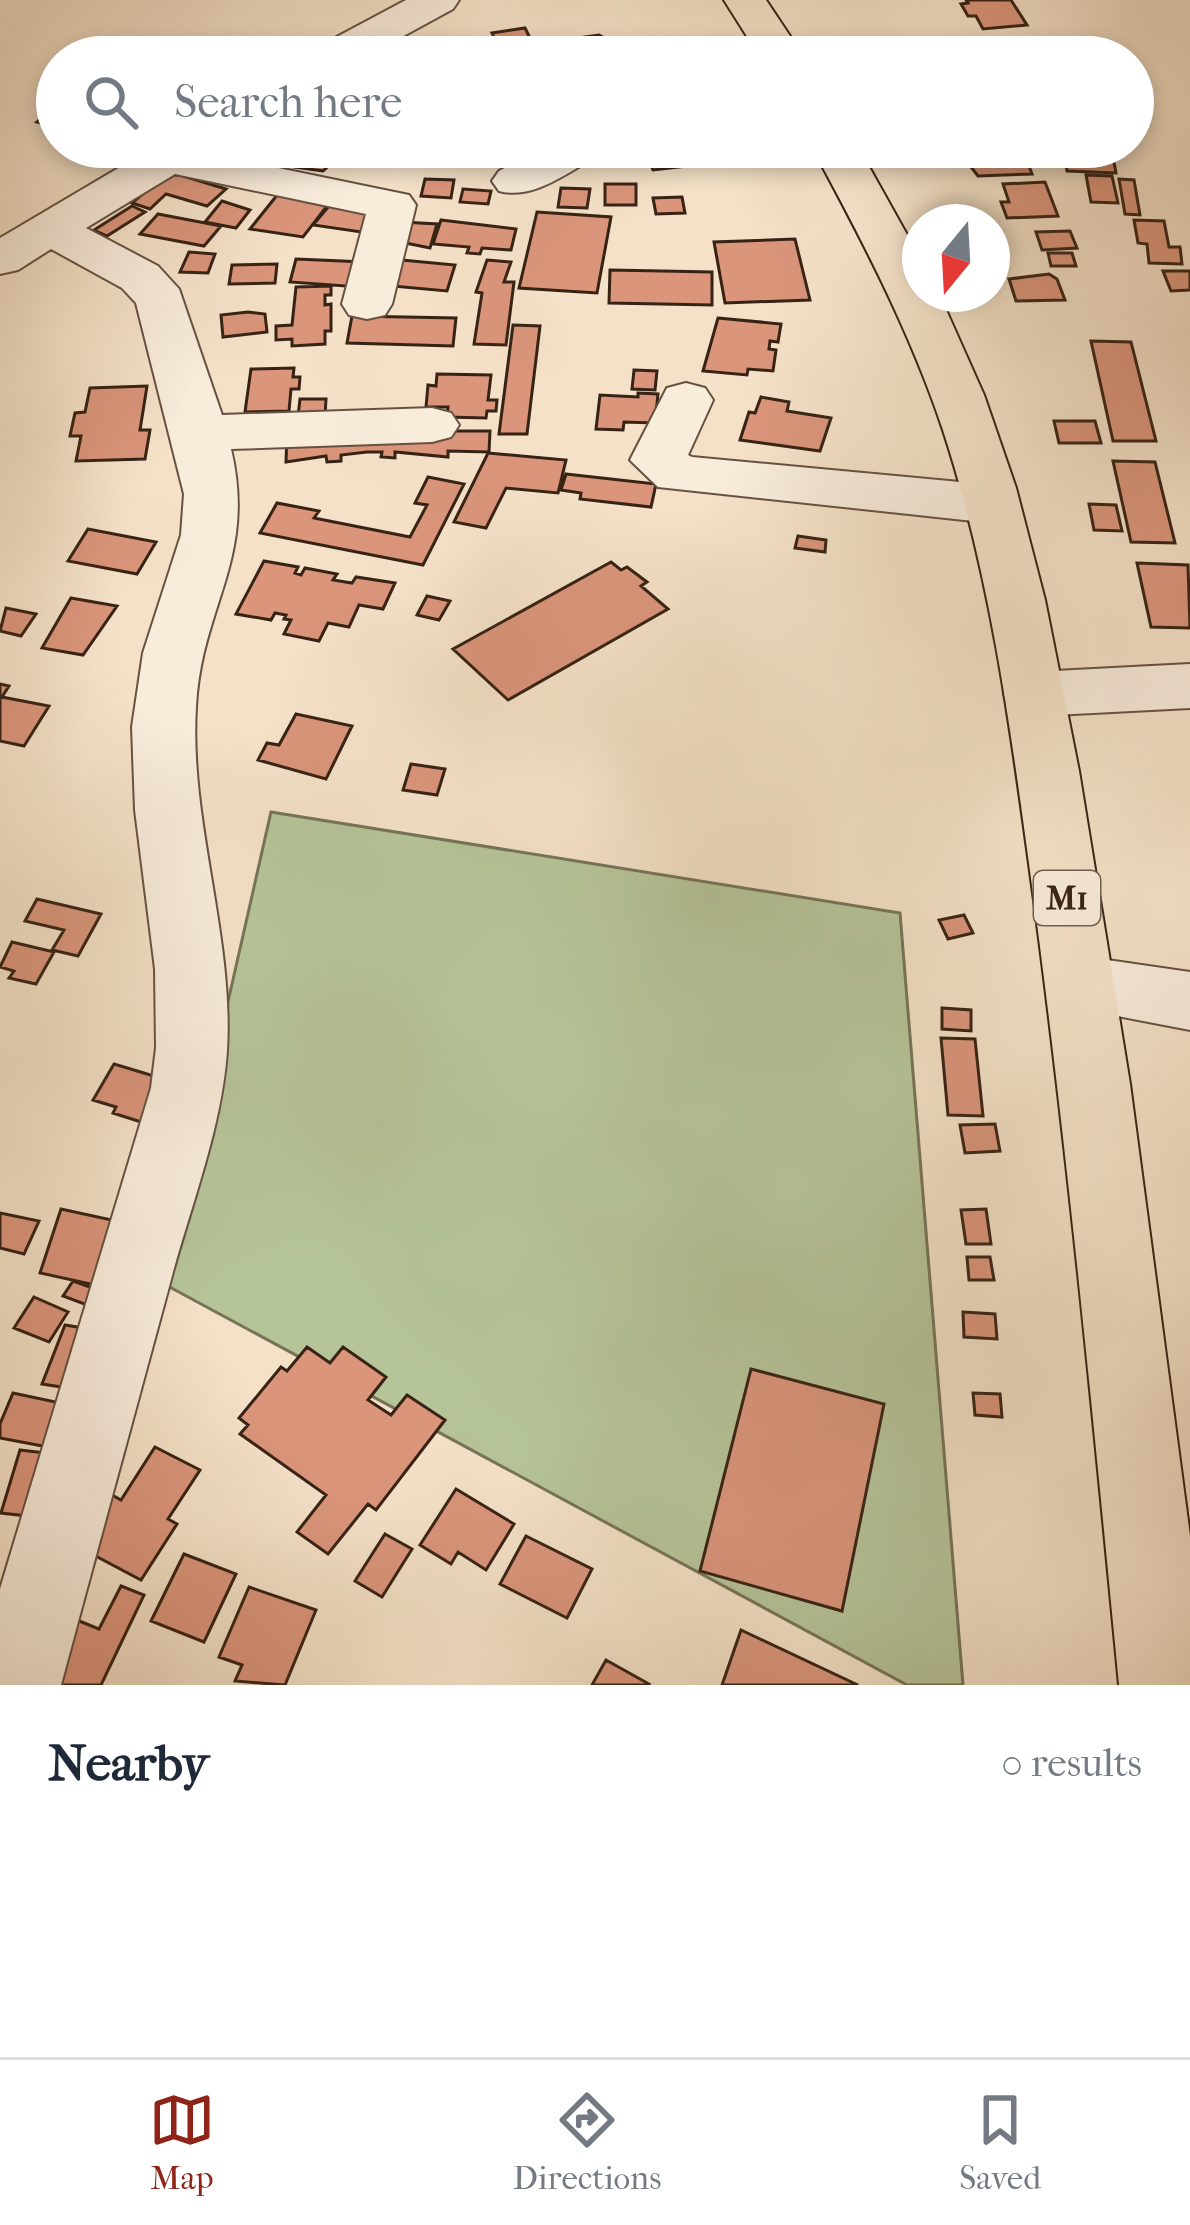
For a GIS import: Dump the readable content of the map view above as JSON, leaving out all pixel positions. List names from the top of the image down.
{
  "streets": {
    "highway": ["M1"]
  },
  "north": "bottom",
  "page": {
    "search": "Search here",
    "heading": ["Nearby", "0 results"],
    "nav": ["Map", "Directions", "Saved"]
  }
}
